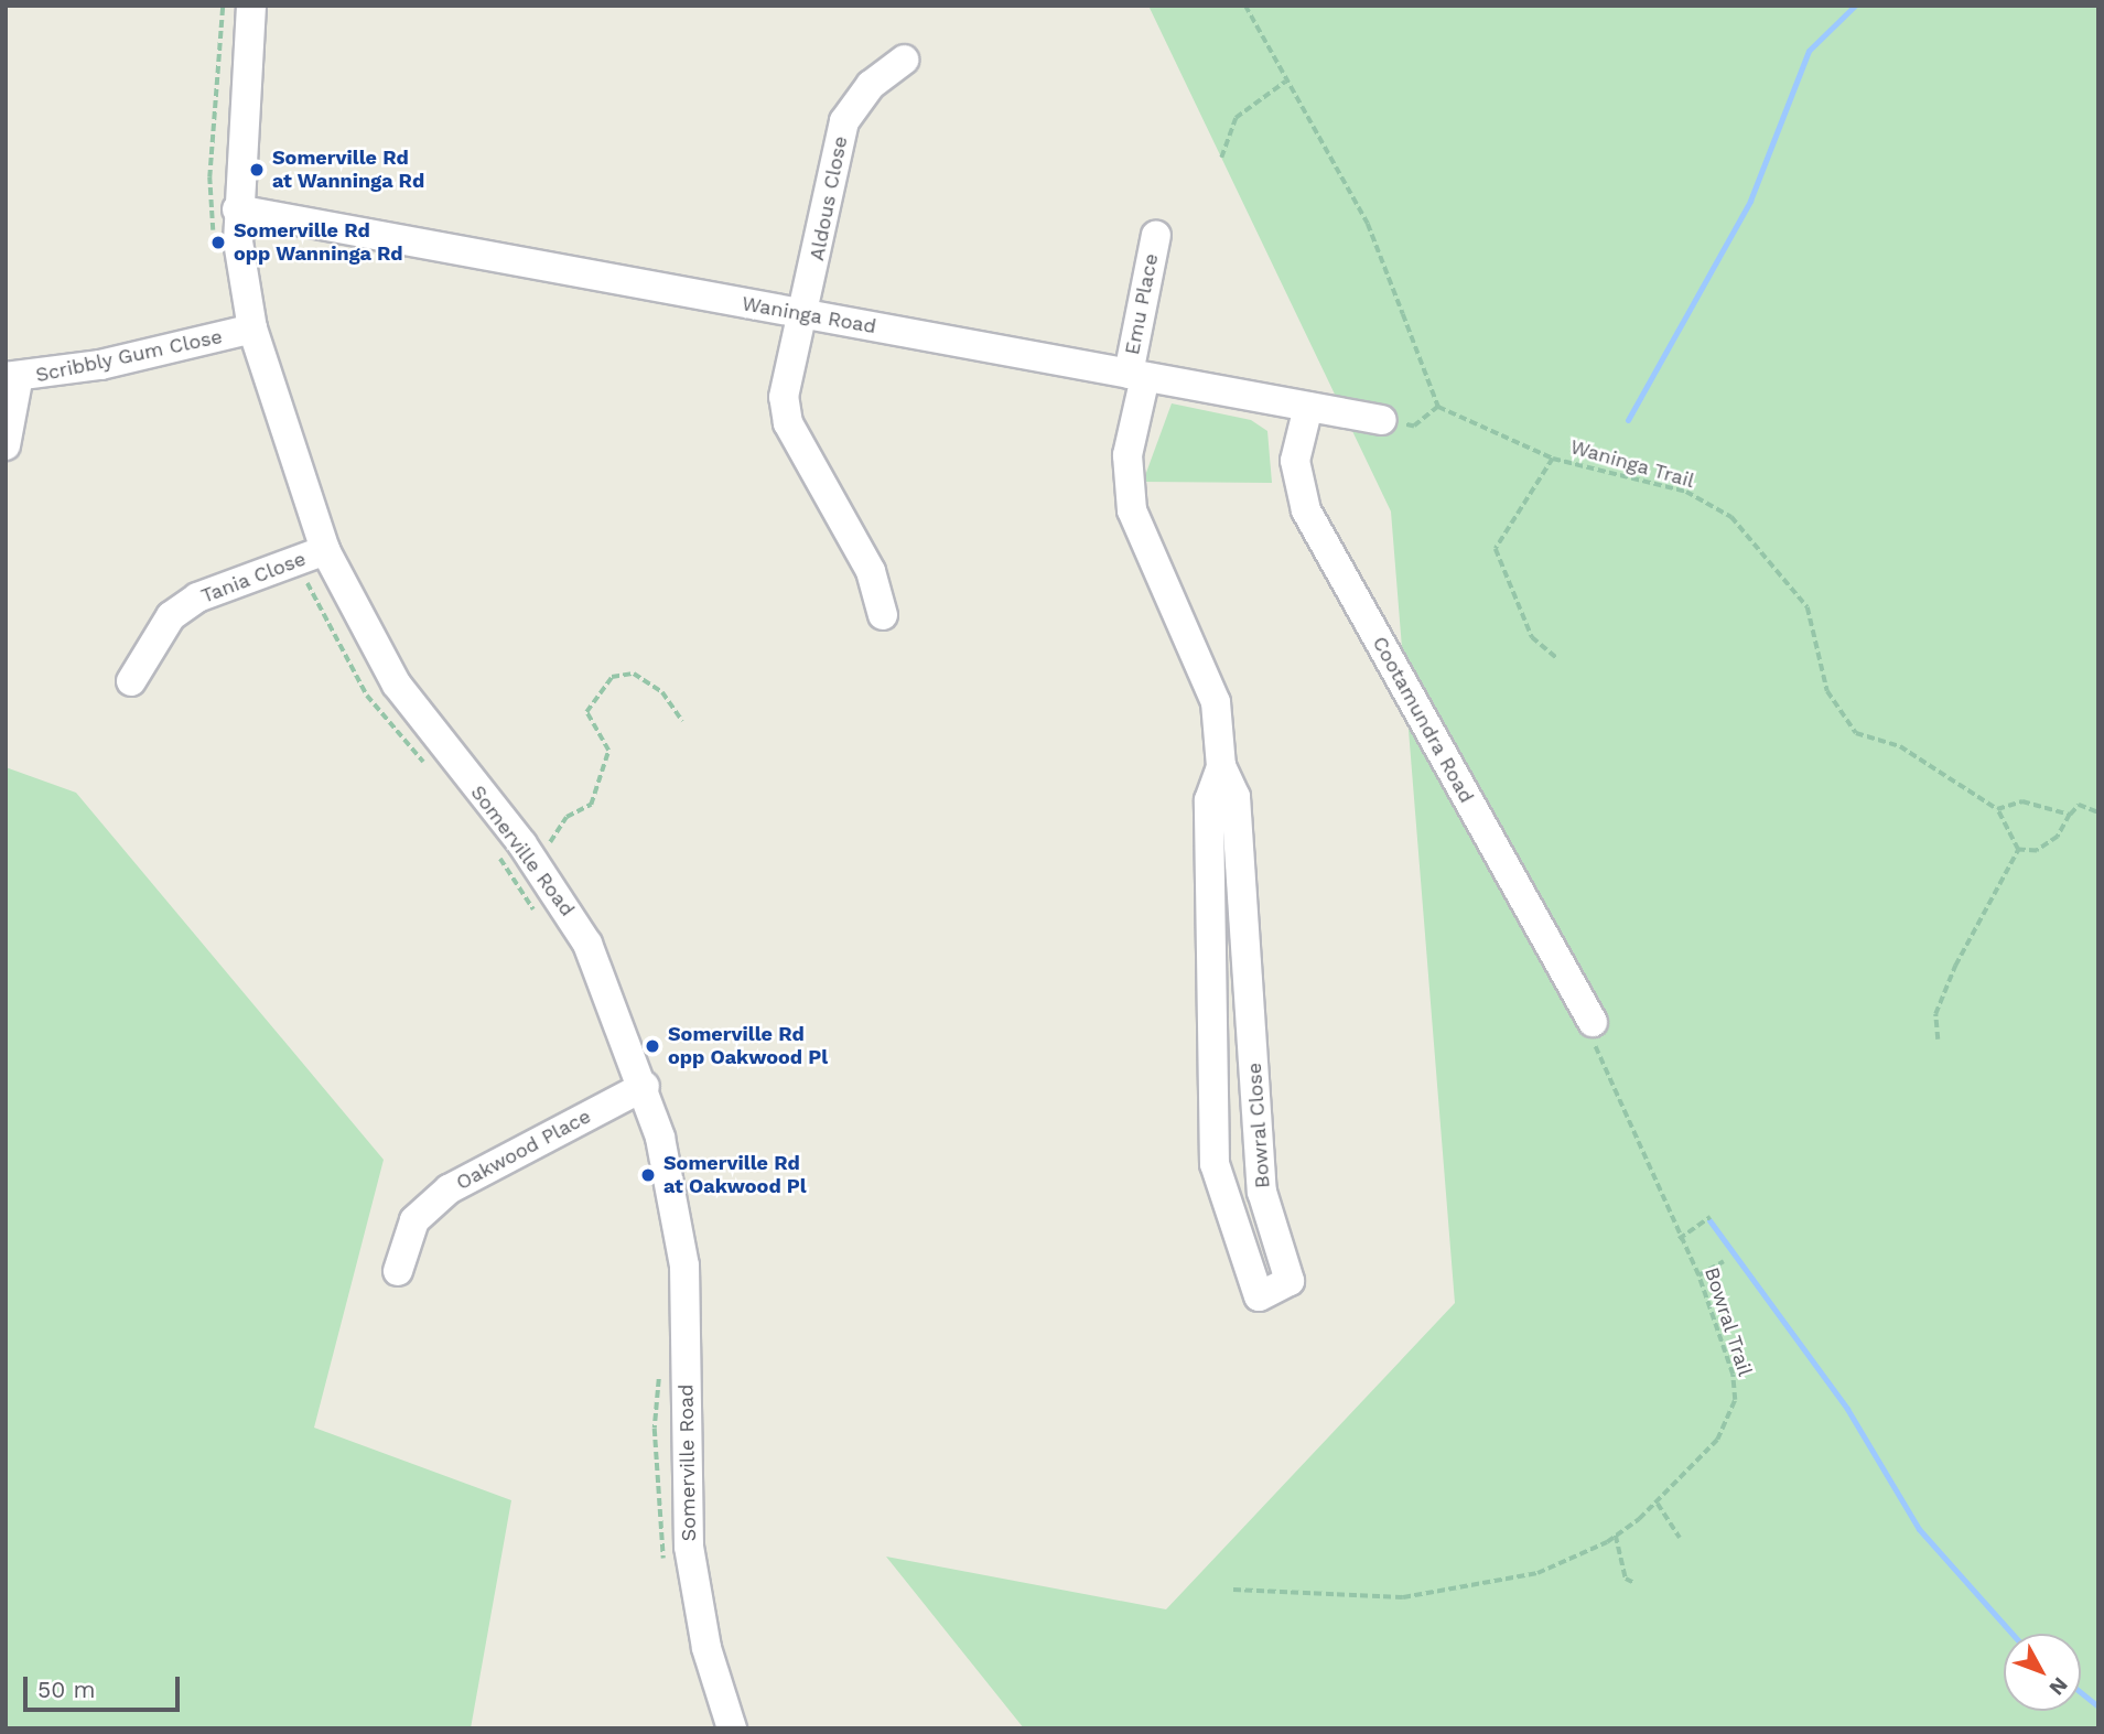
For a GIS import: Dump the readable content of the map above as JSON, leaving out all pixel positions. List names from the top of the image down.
{
  "streets": {
    "street": [
      "Aldous Close",
      "Emu Place",
      "Waninga Road",
      "Scribbly Gum Close",
      "Tania Close",
      "Cootamundra Road",
      "Somerville Road",
      "Bowral Close",
      "Oakwood Place"
    ],
    "path": ["Waninga Trail", "Bowral Trail"]
  },
  "crossings": [
    ["Aldous Close", "Waninga Road"],
    ["Emu Place", "Waninga Road"],
    ["Emu Place", "Bowral Close"],
    ["Waninga Road", "Cootamundra Road"],
    ["Waninga Road", "Somerville Road"],
    ["Waninga Road", "Bowral Close"],
    ["Scribbly Gum Close", "Somerville Road"],
    ["Tania Close", "Somerville Road"],
    ["Cootamundra Road", "Bowral Trail"],
    ["Somerville Road", "Oakwood Place"]
  ],
  "places": [
    "Somerville Rd at Wanninga Rd",
    "Somerville Rd opp Wanninga Rd",
    "Somerville Rd opp Oakwood Pl",
    "Somerville Rd at Oakwood Pl"
  ],
  "scale_bar": "50 m",
  "north": "bottom right"
}
